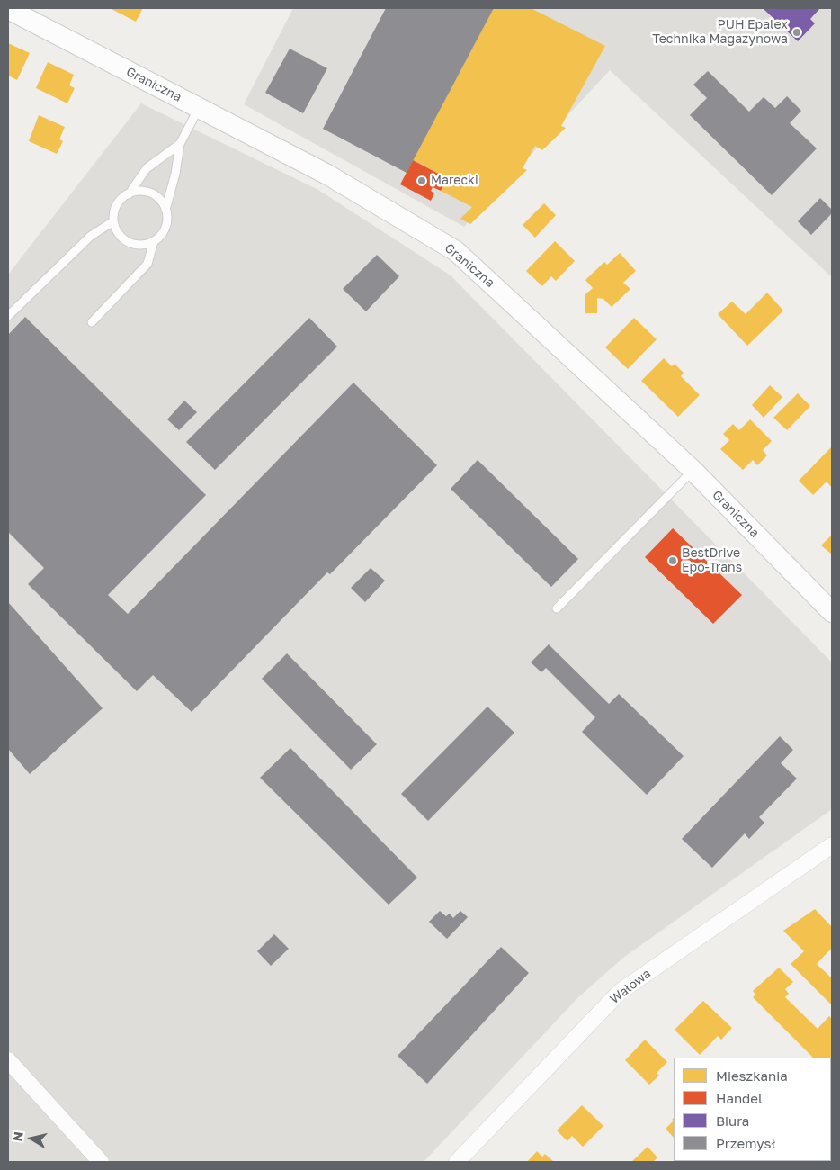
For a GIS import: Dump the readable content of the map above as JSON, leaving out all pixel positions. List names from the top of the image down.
{
  "streets": {
    "street": ["Graniczna", "Wałowa"]
  },
  "places": ["PUH Epalex Technika Magazynowa", "Marecki", "BestDrive Epo-Trans"],
  "legend": [
    "Mieszkania",
    "Handel",
    "Biura",
    "Przemysł"
  ],
  "north": "left"
}
